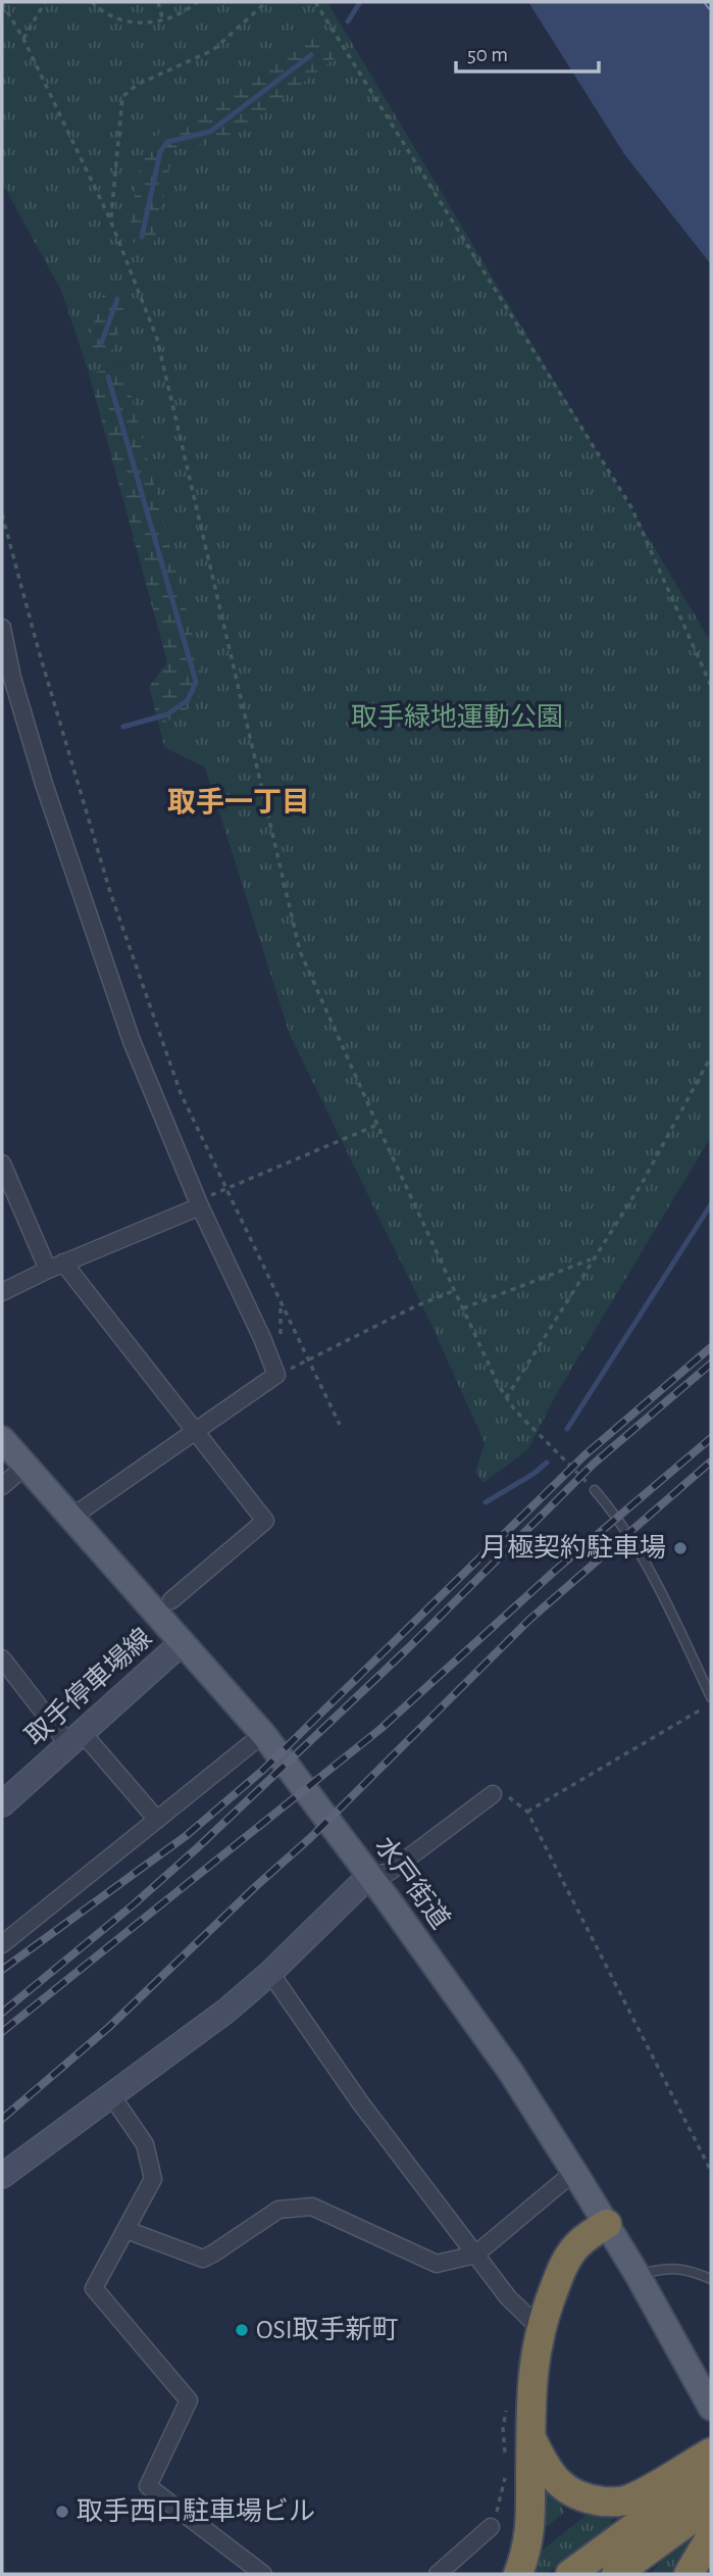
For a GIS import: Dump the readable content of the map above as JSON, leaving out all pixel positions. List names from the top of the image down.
{
  "streets": {
    "main road": ["水戸街道"],
    "street": ["取手停車場線"]
  },
  "crossings": [
    ["取手停車場線", "水戸街道"]
  ],
  "districts": ["取手一丁目"],
  "parks": ["取手緑地運動公園"],
  "places": ["月極契約駐車場", "OSI取手新町", "取手西口駐車場ビル"],
  "scale_bar": "50 m"
}
